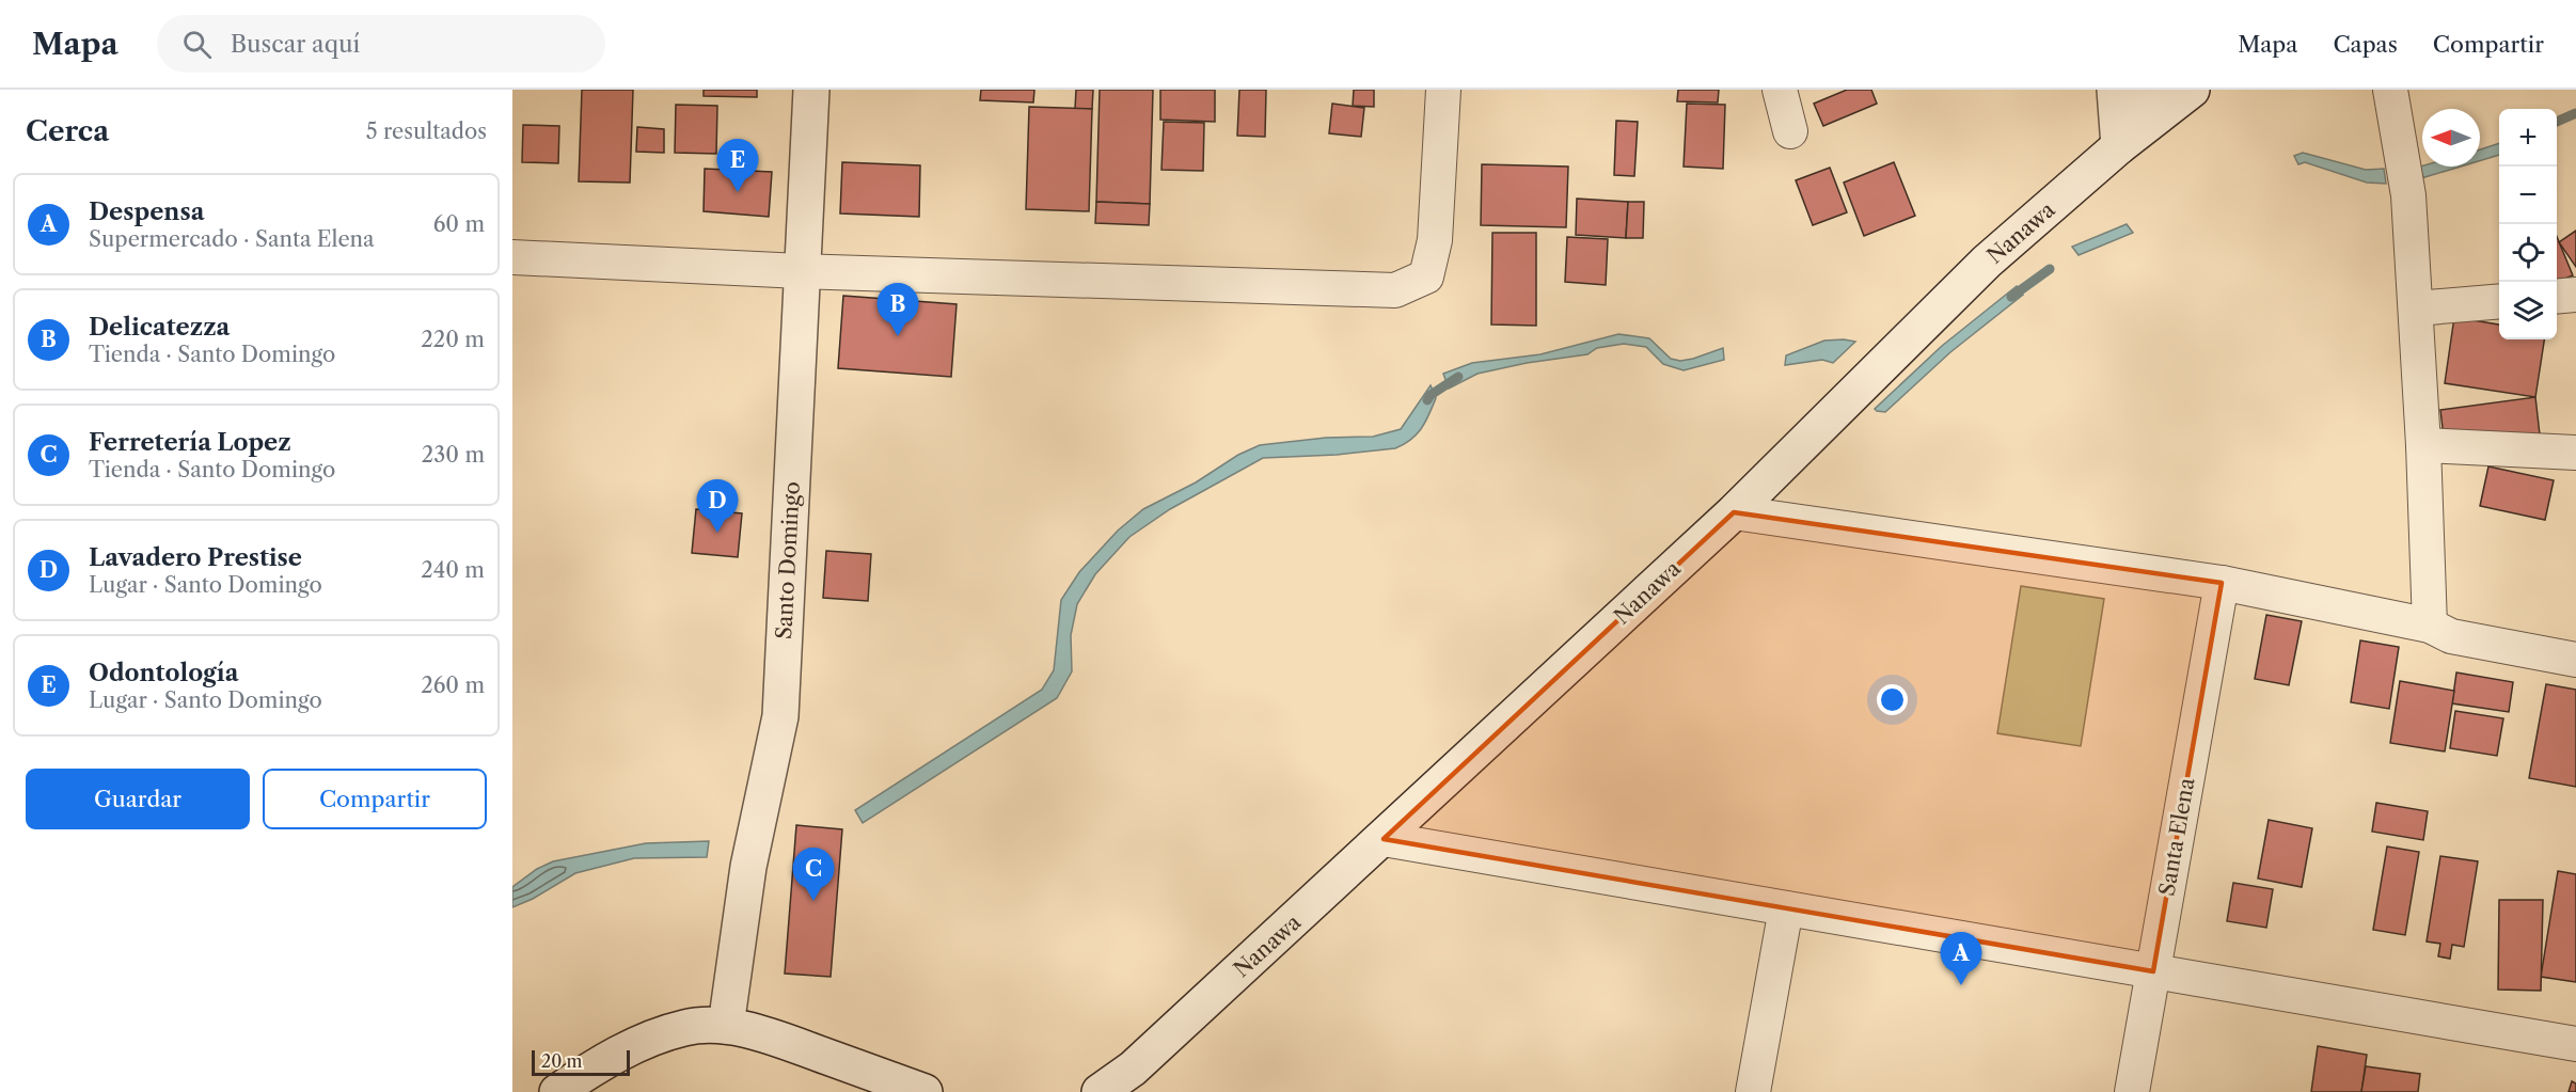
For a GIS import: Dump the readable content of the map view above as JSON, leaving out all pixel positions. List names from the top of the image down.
{
  "streets": {
    "main road": ["Nanawa", "Santo Domingo"],
    "street": ["Santa Elena"]
  },
  "scale_bar": "20 m",
  "north": "left",
  "page": {
    "header": "Mapa",
    "search": "Buscar aquí",
    "nav": ["Mapa", "Capas", "Compartir"],
    "heading": ["Cerca", "5 resultados"],
    "map_buttons": ["+", "−"],
    "pins": [
      "E",
      "B",
      "D",
      "C",
      "A"
    ],
    "list": [
      {
        "mark": "A",
        "name": "Despensa",
        "note": "Supermercado · Santa Elena",
        "value": "60 m"
      },
      {
        "mark": "B",
        "name": "Delicatezza",
        "note": "Tienda · Santo Domingo",
        "value": "220 m"
      },
      {
        "mark": "C",
        "name": "Ferretería Lopez",
        "note": "Tienda · Santo Domingo",
        "value": "230 m"
      },
      {
        "mark": "D",
        "name": "Lavadero Prestise",
        "note": "Lugar · Santo Domingo",
        "value": "240 m"
      },
      {
        "mark": "E",
        "name": "Odontología",
        "note": "Lugar · Santo Domingo",
        "value": "260 m"
      }
    ],
    "buttons": ["Guardar", "Compartir"],
    "scale": "20 m"
  }
}
